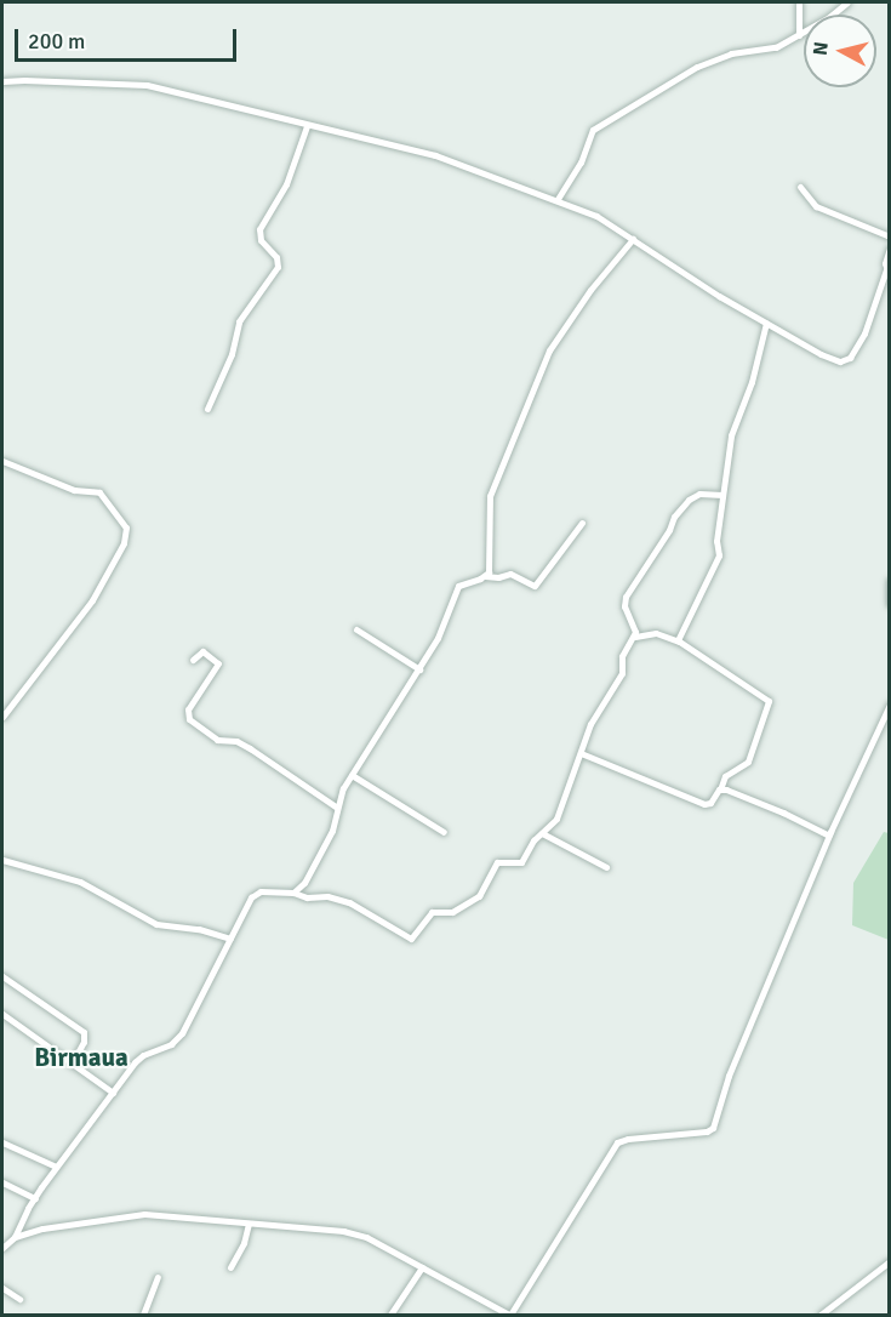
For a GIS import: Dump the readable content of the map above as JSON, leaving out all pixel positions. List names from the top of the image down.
{
  "districts": ["Birmaua"],
  "scale_bar": "200 m",
  "north": "left"
}
